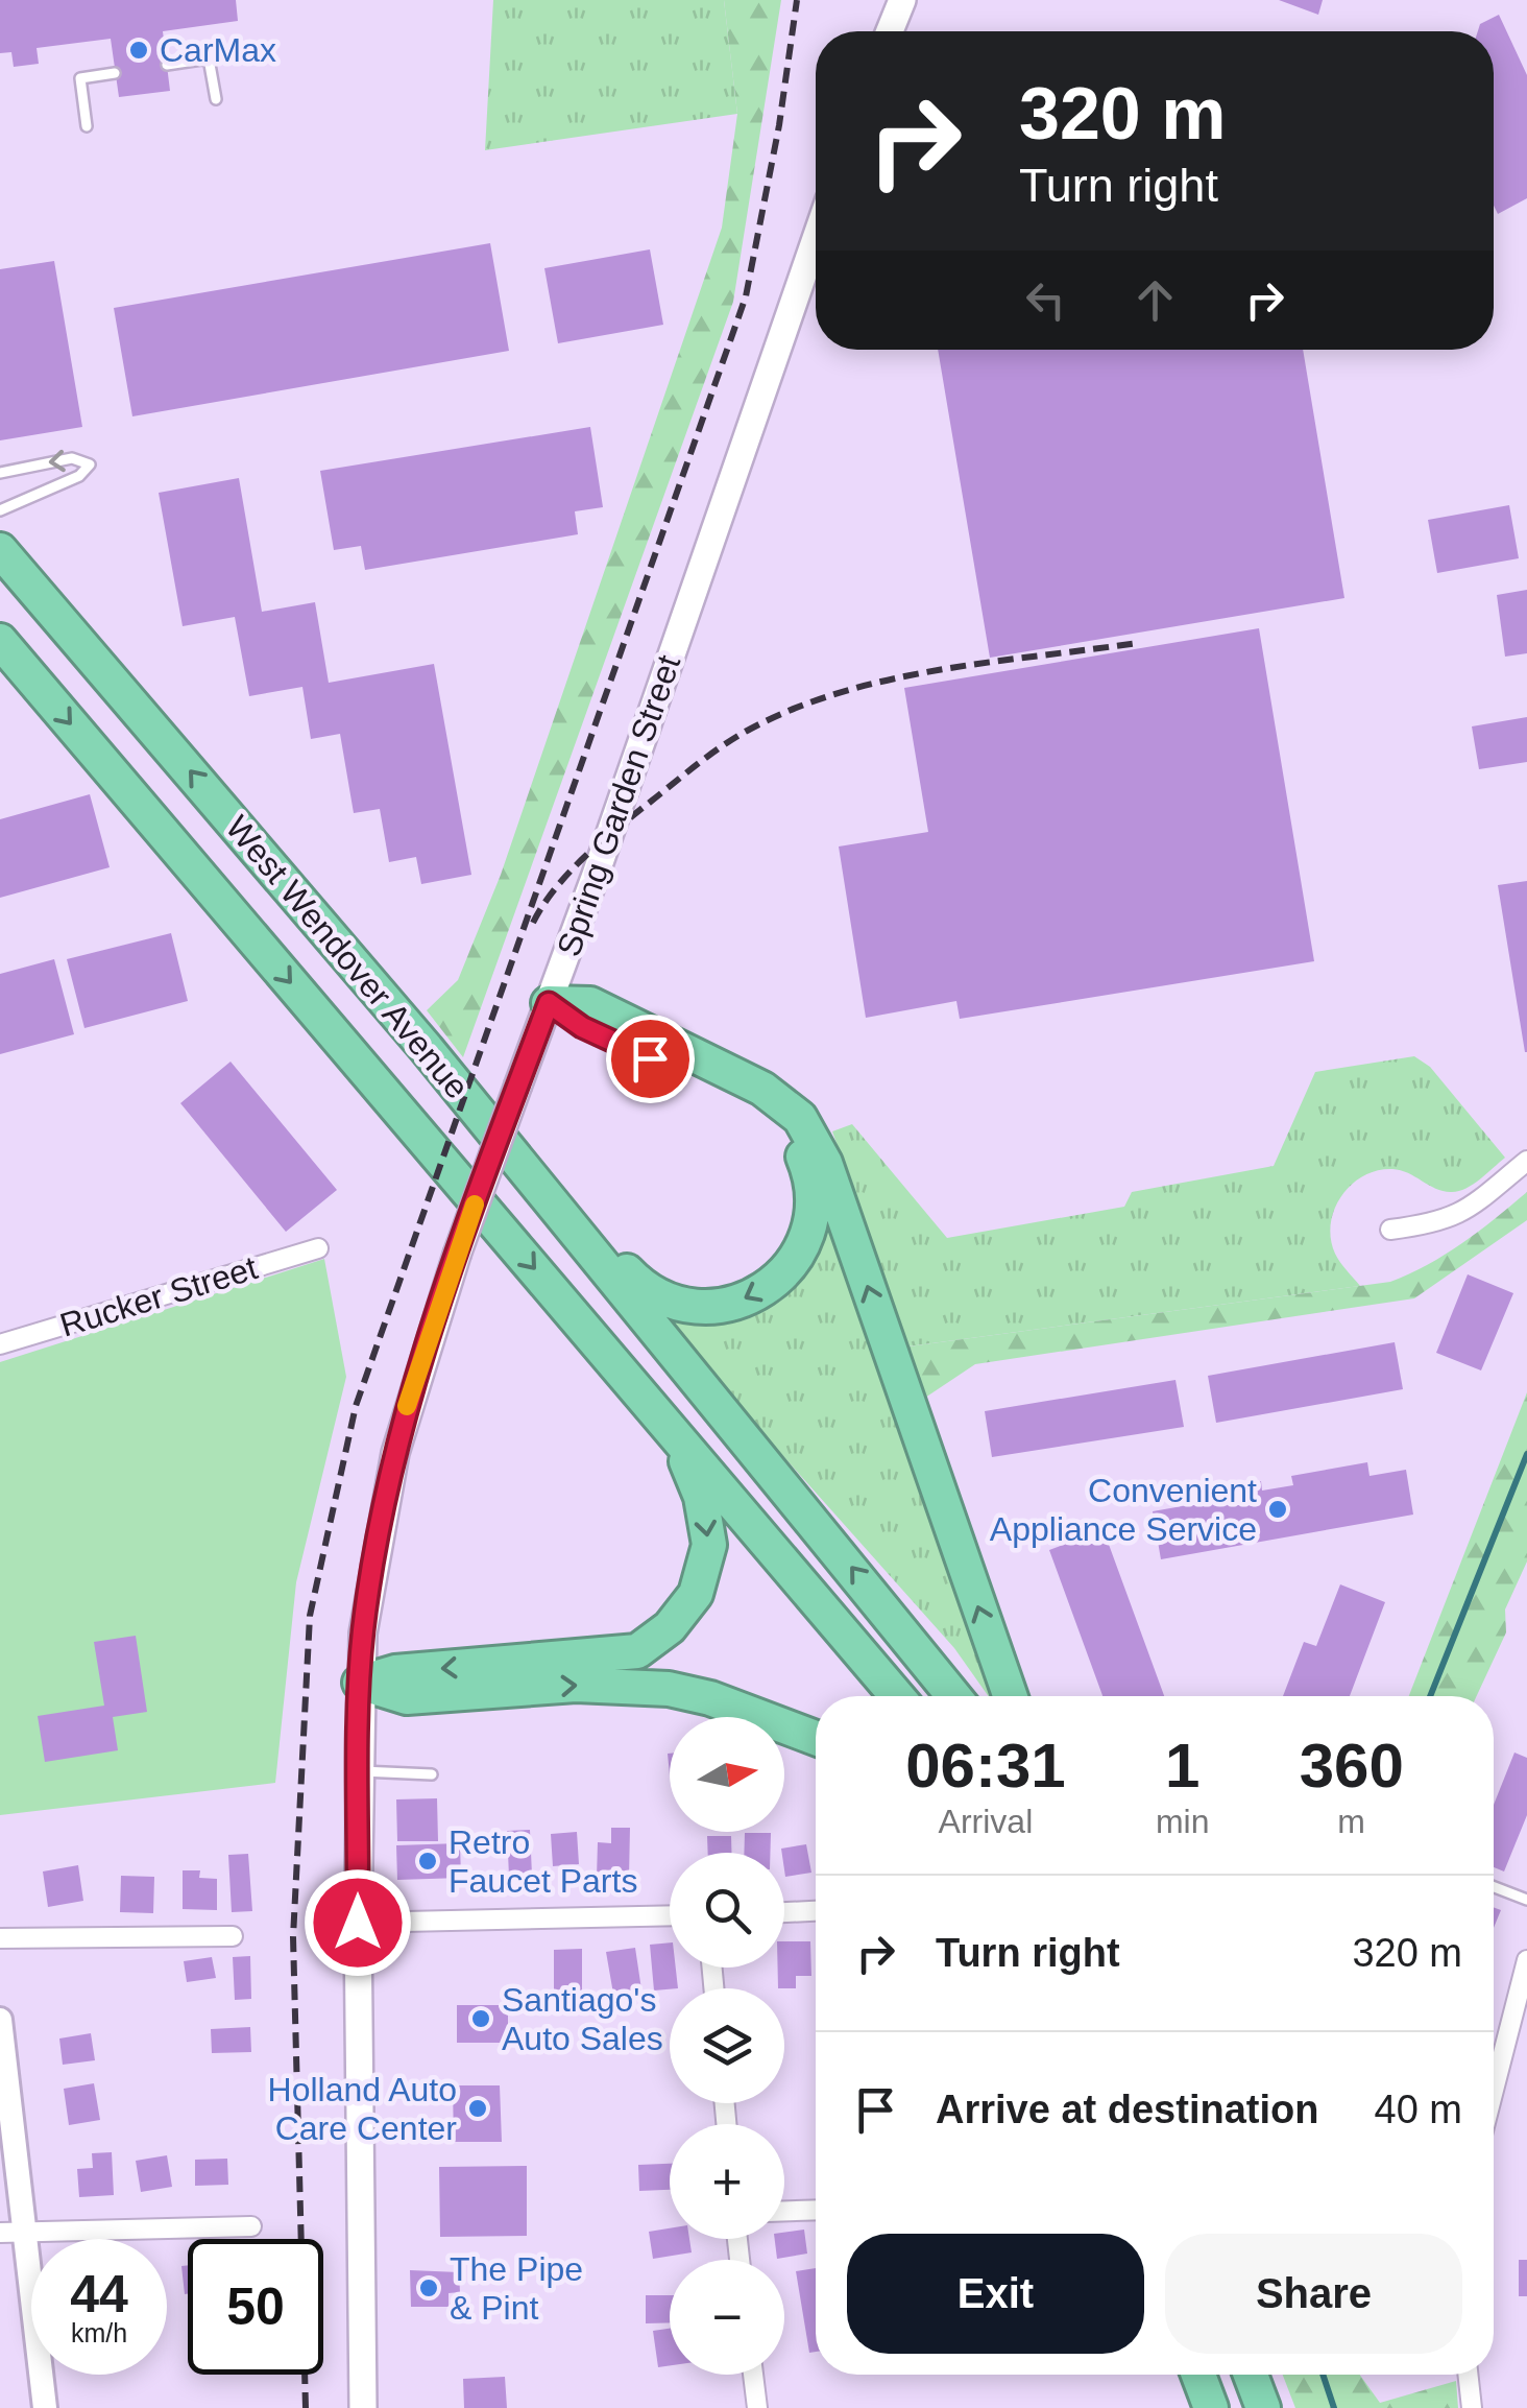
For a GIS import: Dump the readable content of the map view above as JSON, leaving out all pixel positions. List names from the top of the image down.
{
  "streets": {
    "highway": ["West Wendover Avenue"],
    "main road": ["Spring Garden Street"],
    "street": ["Rucker Street"]
  },
  "places": [
    "CarMax",
    "Convenient Appliance Service",
    "Retro Faucet Parts",
    "Santiago's Auto Sales",
    "Holland Auto Care Center",
    "The Pipe & Pint"
  ],
  "north": "right",
  "page": {
    "turn": ["320 m", "Turn right"],
    "eta": [
      "06:31",
      "Arrival",
      "1",
      "min",
      "360",
      "m"
    ],
    "map_buttons": ["+", "−"],
    "list": [
      {
        "name": "Turn right",
        "value": "320 m"
      },
      {
        "name": "Arrive at destination",
        "value": "40 m"
      }
    ],
    "buttons": ["Exit", "Share"],
    "speed": "44 km/h",
    "limit": "50"
  }
}
